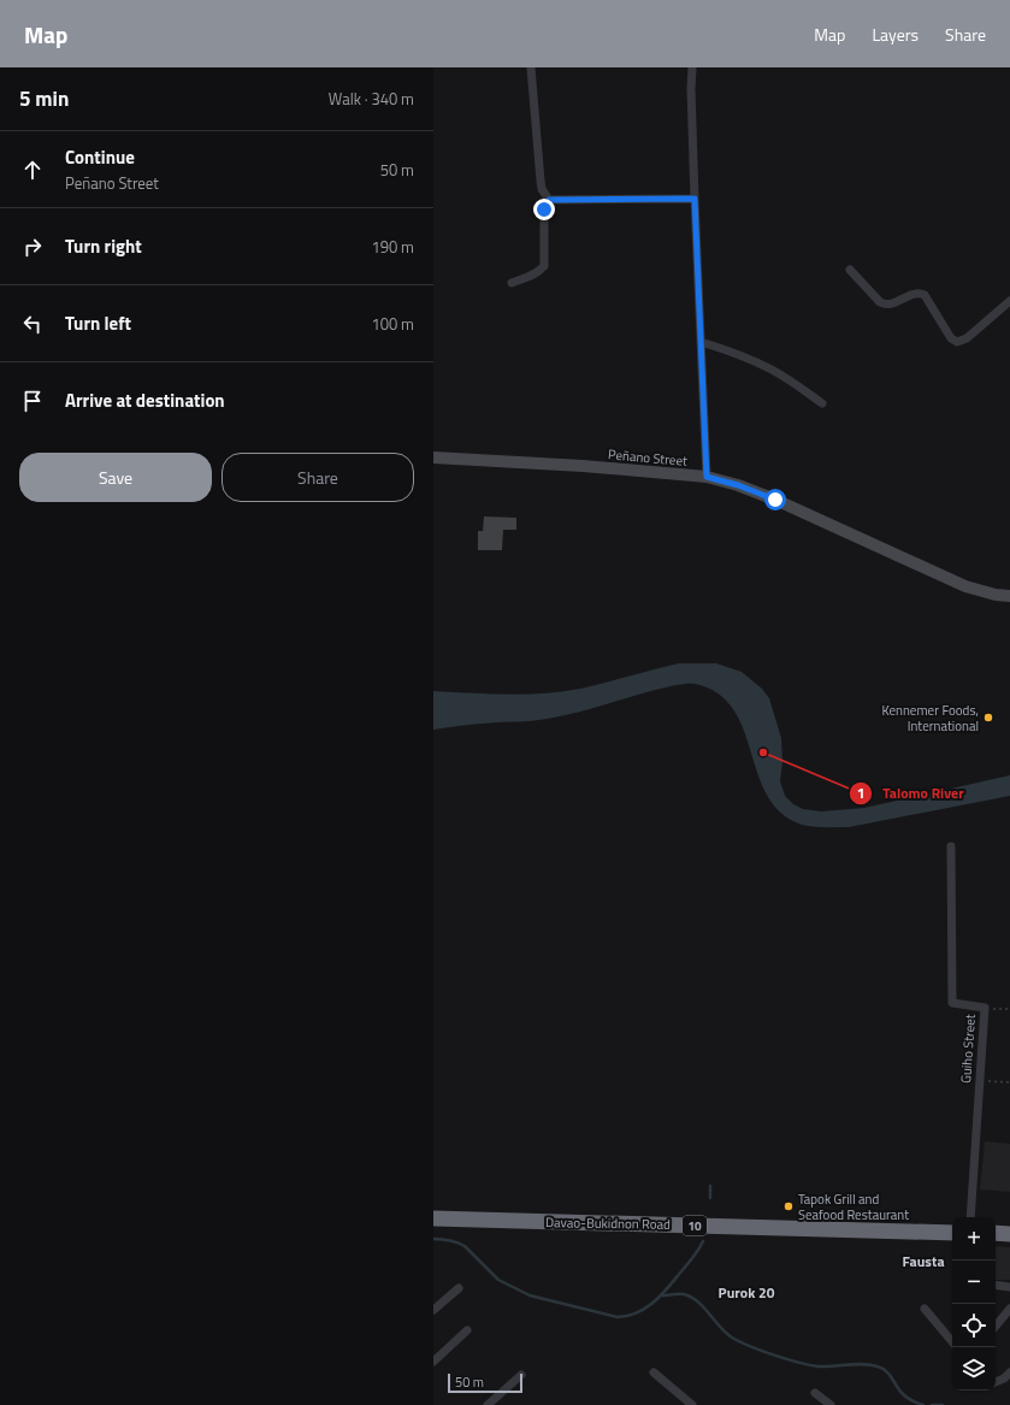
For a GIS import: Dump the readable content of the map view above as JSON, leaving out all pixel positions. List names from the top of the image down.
{
  "streets": {
    "highway": ["Davao-Bukidnon Road", "10"],
    "street": ["Peñano Street", "Guiho Street"]
  },
  "districts": ["Fausta", "Purok 20"],
  "places": ["Kennemer Foods, International", "Talomo River", "Tapok Grill and Seafood Restaurant"],
  "scale_bar": "50 m",
  "page": {
    "header": "Map",
    "nav": ["Map", "Layers", "Share"],
    "heading": ["5 min", "Walk · 340 m"],
    "list": [
      ["Continue", "Peñano Street", "50 m"],
      ["Turn right", "190 m"],
      ["Turn left", "100 m"],
      "Arrive at destination"
    ],
    "buttons": ["Save", "Share"],
    "map_buttons": ["+", "−"],
    "scale": "50 m"
  }
}
